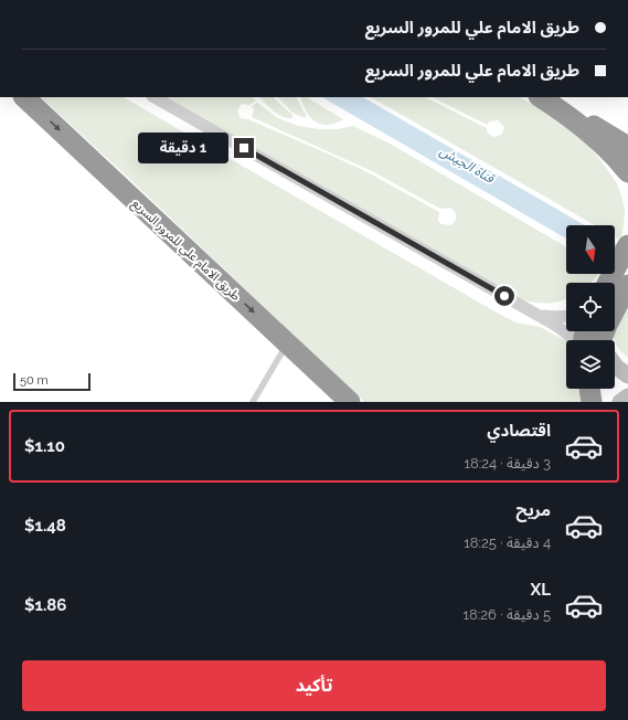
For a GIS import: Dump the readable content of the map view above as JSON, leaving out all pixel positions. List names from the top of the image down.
{
  "streets": {
    "highway": ["طريق الامام علي للمرور السريع"]
  },
  "one_way": ["طريق الامام علي للمرور السريع"],
  "water": ["قناة الجيش"],
  "scale_bar": "50 m",
  "north": "bottom",
  "page": {
    "banner": ["طريق الامام علي للمرور السريع", "طريق الامام علي للمرور السريع"],
    "bubble": "1 دقيقة",
    "scale": "50 m",
    "list": [
      {
        "name": "اقتصادي",
        "note": "3 دقيقة · 18:24",
        "value": "$1.10"
      },
      {
        "name": "مريح",
        "note": "4 دقيقة · 18:25",
        "value": "$1.48"
      },
      {
        "name": "XL",
        "note": "5 دقيقة · 18:26",
        "value": "$1.86"
      }
    ],
    "buttons": "تأكيد"
  }
}
